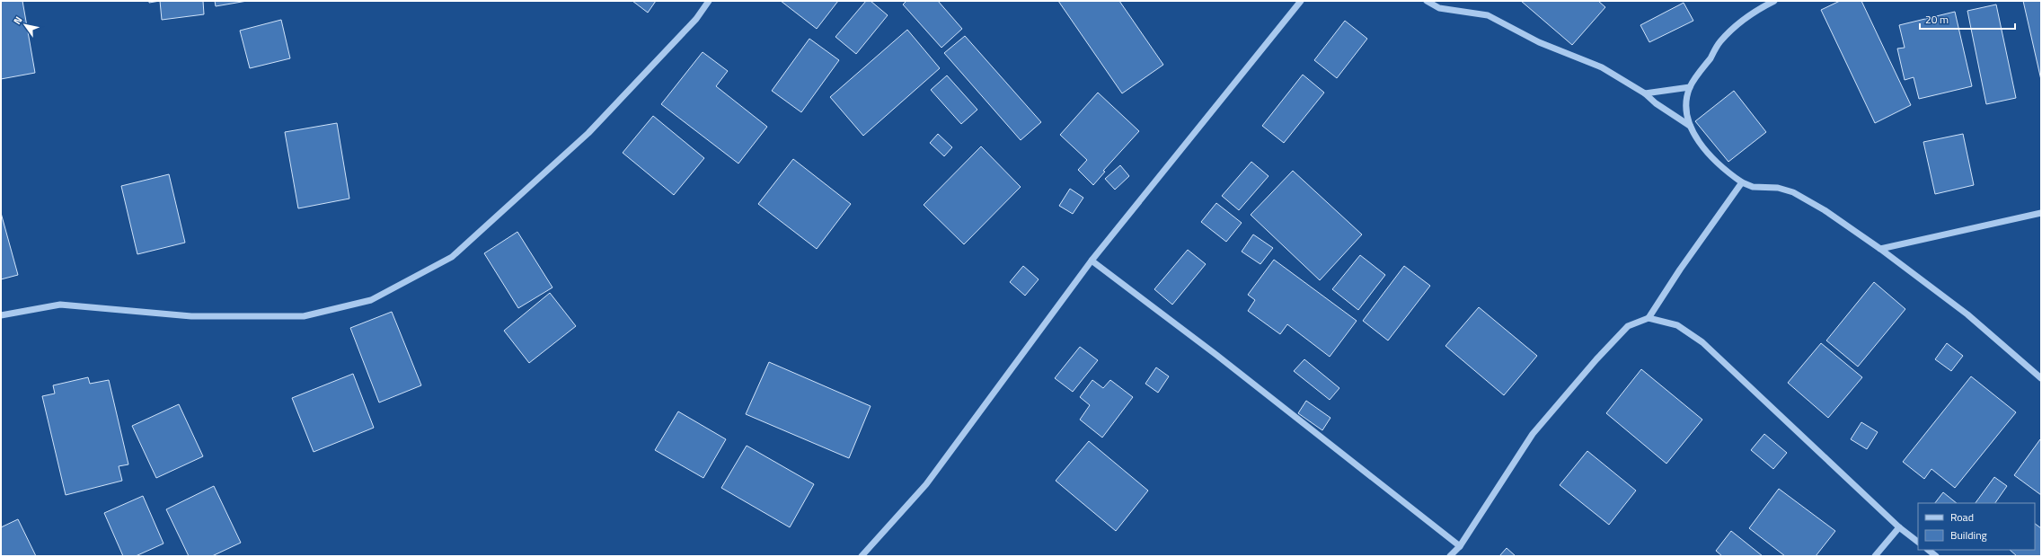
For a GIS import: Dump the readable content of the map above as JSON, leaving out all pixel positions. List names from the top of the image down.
{
  "legend": ["Road", "Building"],
  "scale_bar": "20 m",
  "north": "top left"
}
